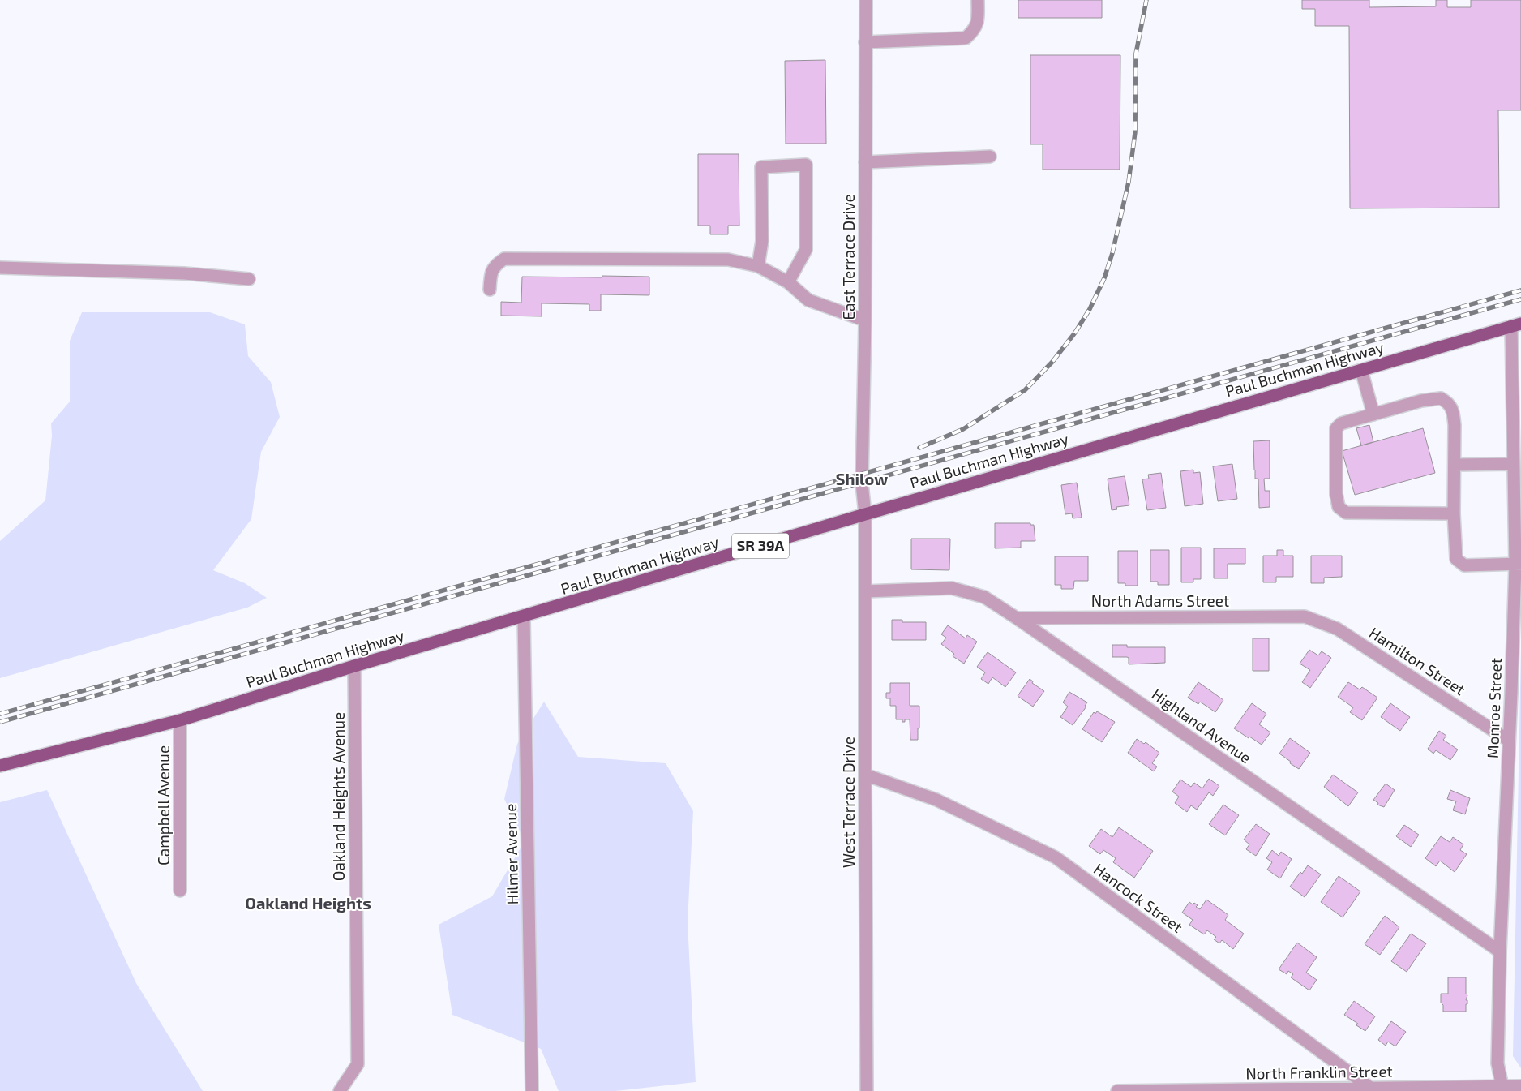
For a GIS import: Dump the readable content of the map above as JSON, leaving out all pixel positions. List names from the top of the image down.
{
  "streets": {
    "main road": ["Paul Buchman Highway", "SR 39A"],
    "street": [
      "East Terrace Drive",
      "North Adams Street",
      "Hamilton Street",
      "Monroe Street",
      "Highland Avenue",
      "Oakland Heights Avenue",
      "West Terrace Drive",
      "Campbell Avenue",
      "Hilmer Avenue",
      "Hancock Street",
      "North Franklin Street"
    ]
  },
  "crossings": [
    ["East Terrace Drive", "Paul Buchman Highway"],
    ["East Terrace Drive", "West Terrace Drive"],
    ["Paul Buchman Highway", "Monroe Street"],
    ["Paul Buchman Highway", "Oakland Heights Avenue"],
    ["Paul Buchman Highway", "West Terrace Drive"],
    ["Paul Buchman Highway", "Campbell Avenue"],
    ["Paul Buchman Highway", "Hilmer Avenue"],
    ["North Adams Street", "Hamilton Street"],
    ["North Adams Street", "Highland Avenue"],
    ["Hamilton Street", "Monroe Street"],
    ["Monroe Street", "Highland Avenue"],
    ["Monroe Street", "North Franklin Street"],
    ["Highland Avenue", "West Terrace Drive"],
    ["West Terrace Drive", "Hancock Street"],
    ["Hancock Street", "North Franklin Street"]
  ],
  "districts": ["Shilow", "Oakland Heights"]
}
